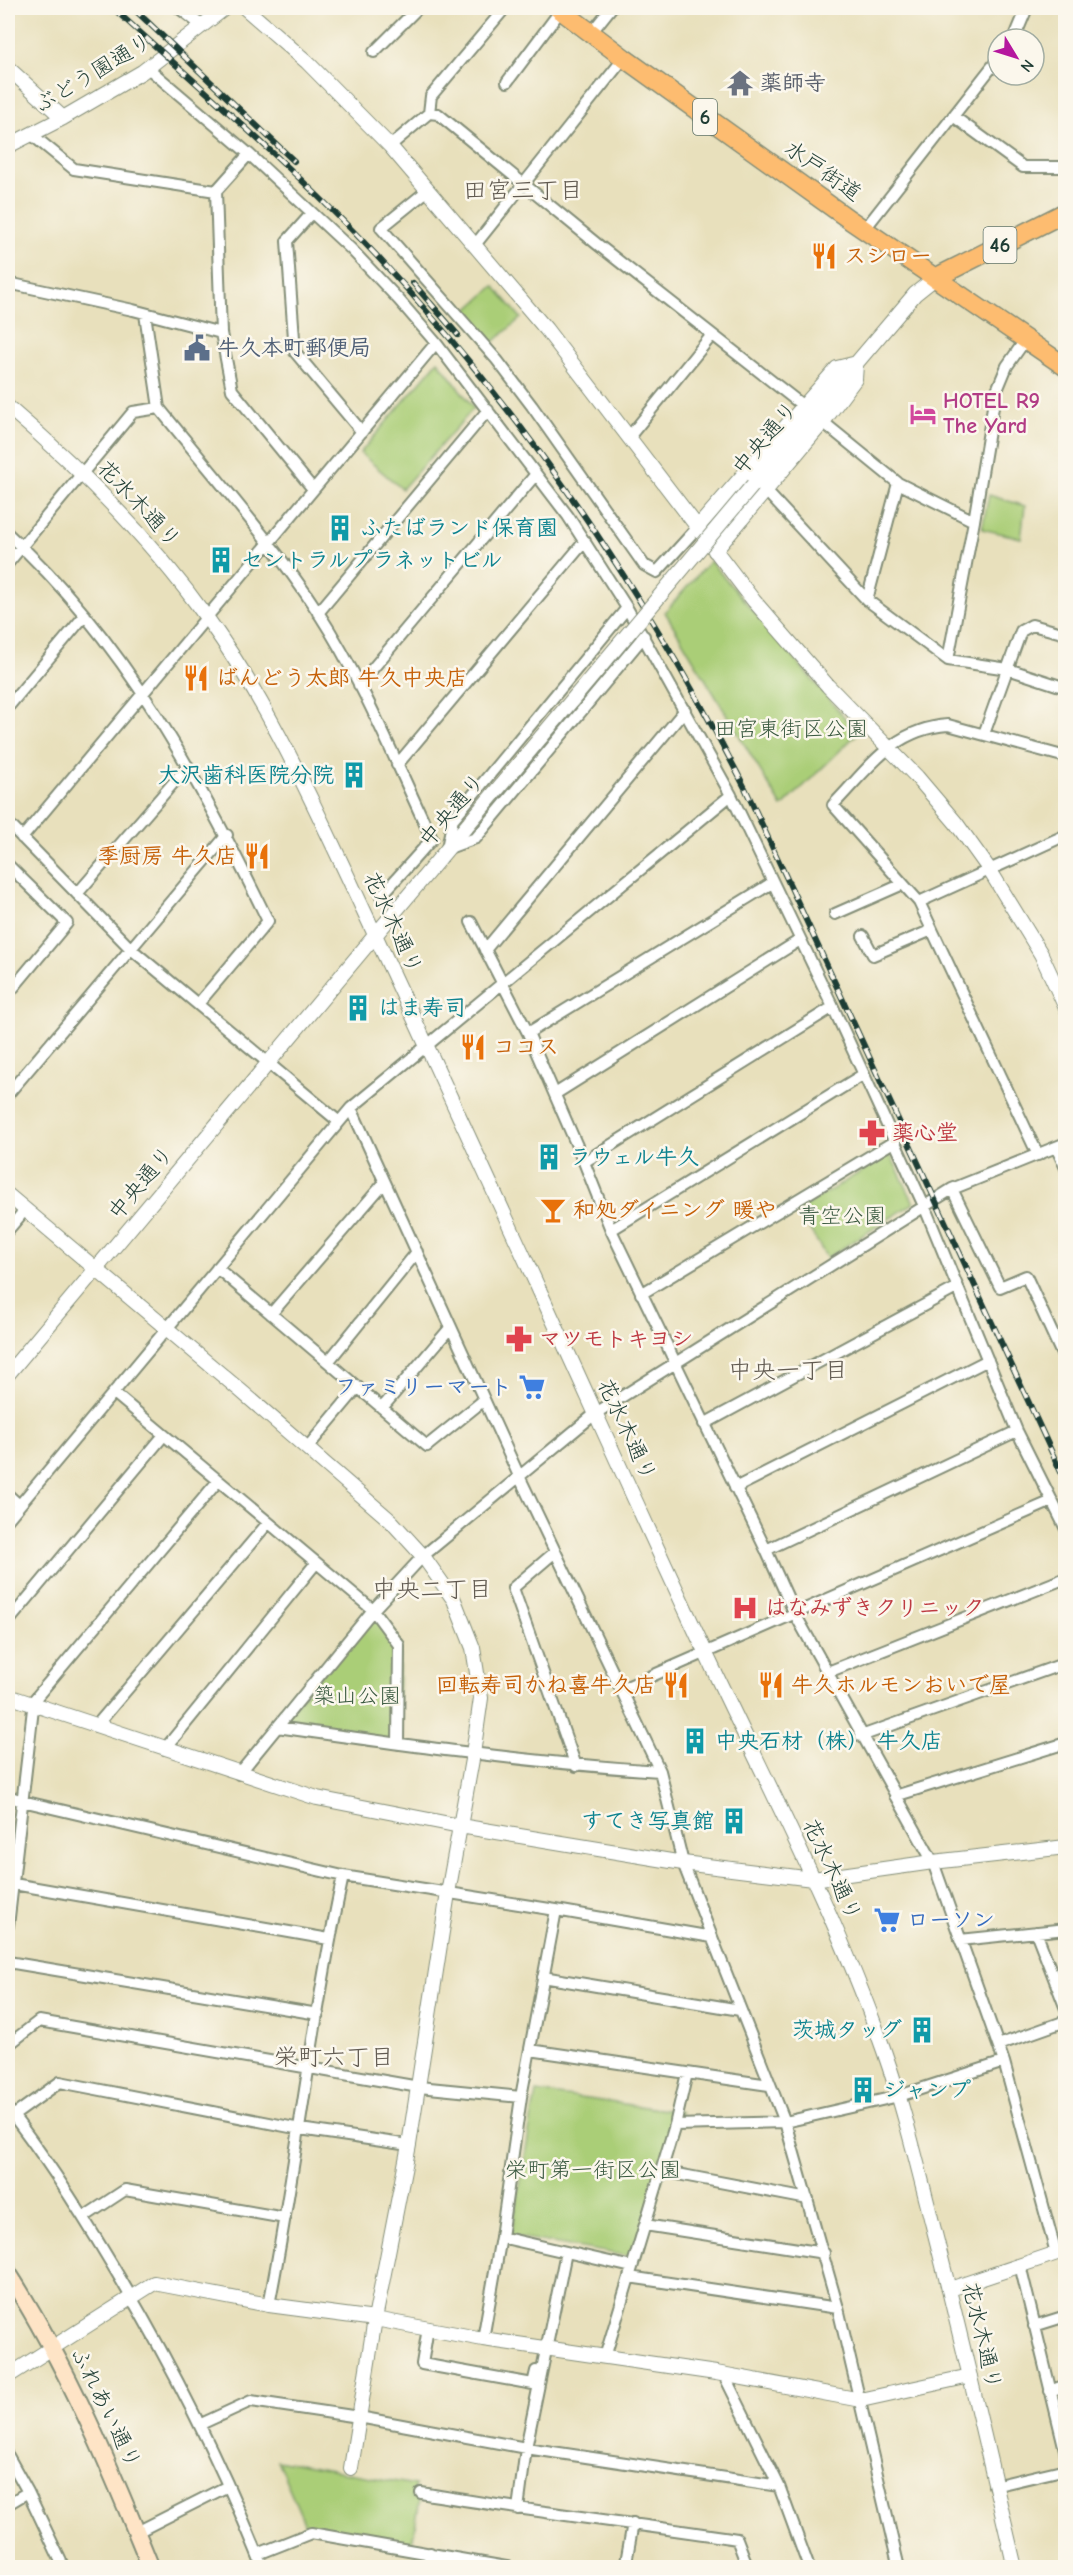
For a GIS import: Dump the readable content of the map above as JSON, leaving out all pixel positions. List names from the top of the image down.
{
  "streets": {
    "main road": [
      "6",
      "水戸街道",
      "46",
      "ふれあい通り"
    ],
    "street": ["ぶどう園通り", "中央通り", "花水木通り"]
  },
  "crossings": [
    ["水戸街道", "46"],
    ["水戸街道", "中央通り"],
    ["46", "中央通り"],
    ["中央通り", "花水木通り"]
  ],
  "districts": [
    "田宮三丁目",
    "中央一丁目",
    "中央二丁目",
    "栄町六丁目"
  ],
  "parks": [
    "田宮東街区公園",
    "青空公園",
    "築山公園",
    "栄町第一街区公園"
  ],
  "places": {
    "temple": ["薬師寺"],
    "restaurant": [
      "スシロー",
      "ばんどう太郎 牛久中央店",
      "季厨房 牛久店",
      "ココス",
      "回転寿司かね喜牛久店",
      "牛久ホルモンおいで屋"
    ],
    "public building": ["牛久本町郵便局"],
    "hotel": ["HOTEL R9 The Yard"],
    "building": [
      "ふたばランド保育園",
      "セントラルプラネットビル",
      "大沢歯科医院分院",
      "はま寿司",
      "ラウェル牛久",
      "中央石材（株） 牛久店",
      "すてき写真館",
      "茨城タッグ",
      "ジャンプ"
    ],
    "pharmacy": ["薬心堂", "マツモトキヨシ"],
    "bar": ["和処ダイニング 暖や"],
    "supermarket": ["ファミリーマート", "ローソン"],
    "hospital": ["はなみずきクリニック"]
  },
  "north": "bottom right"
}
